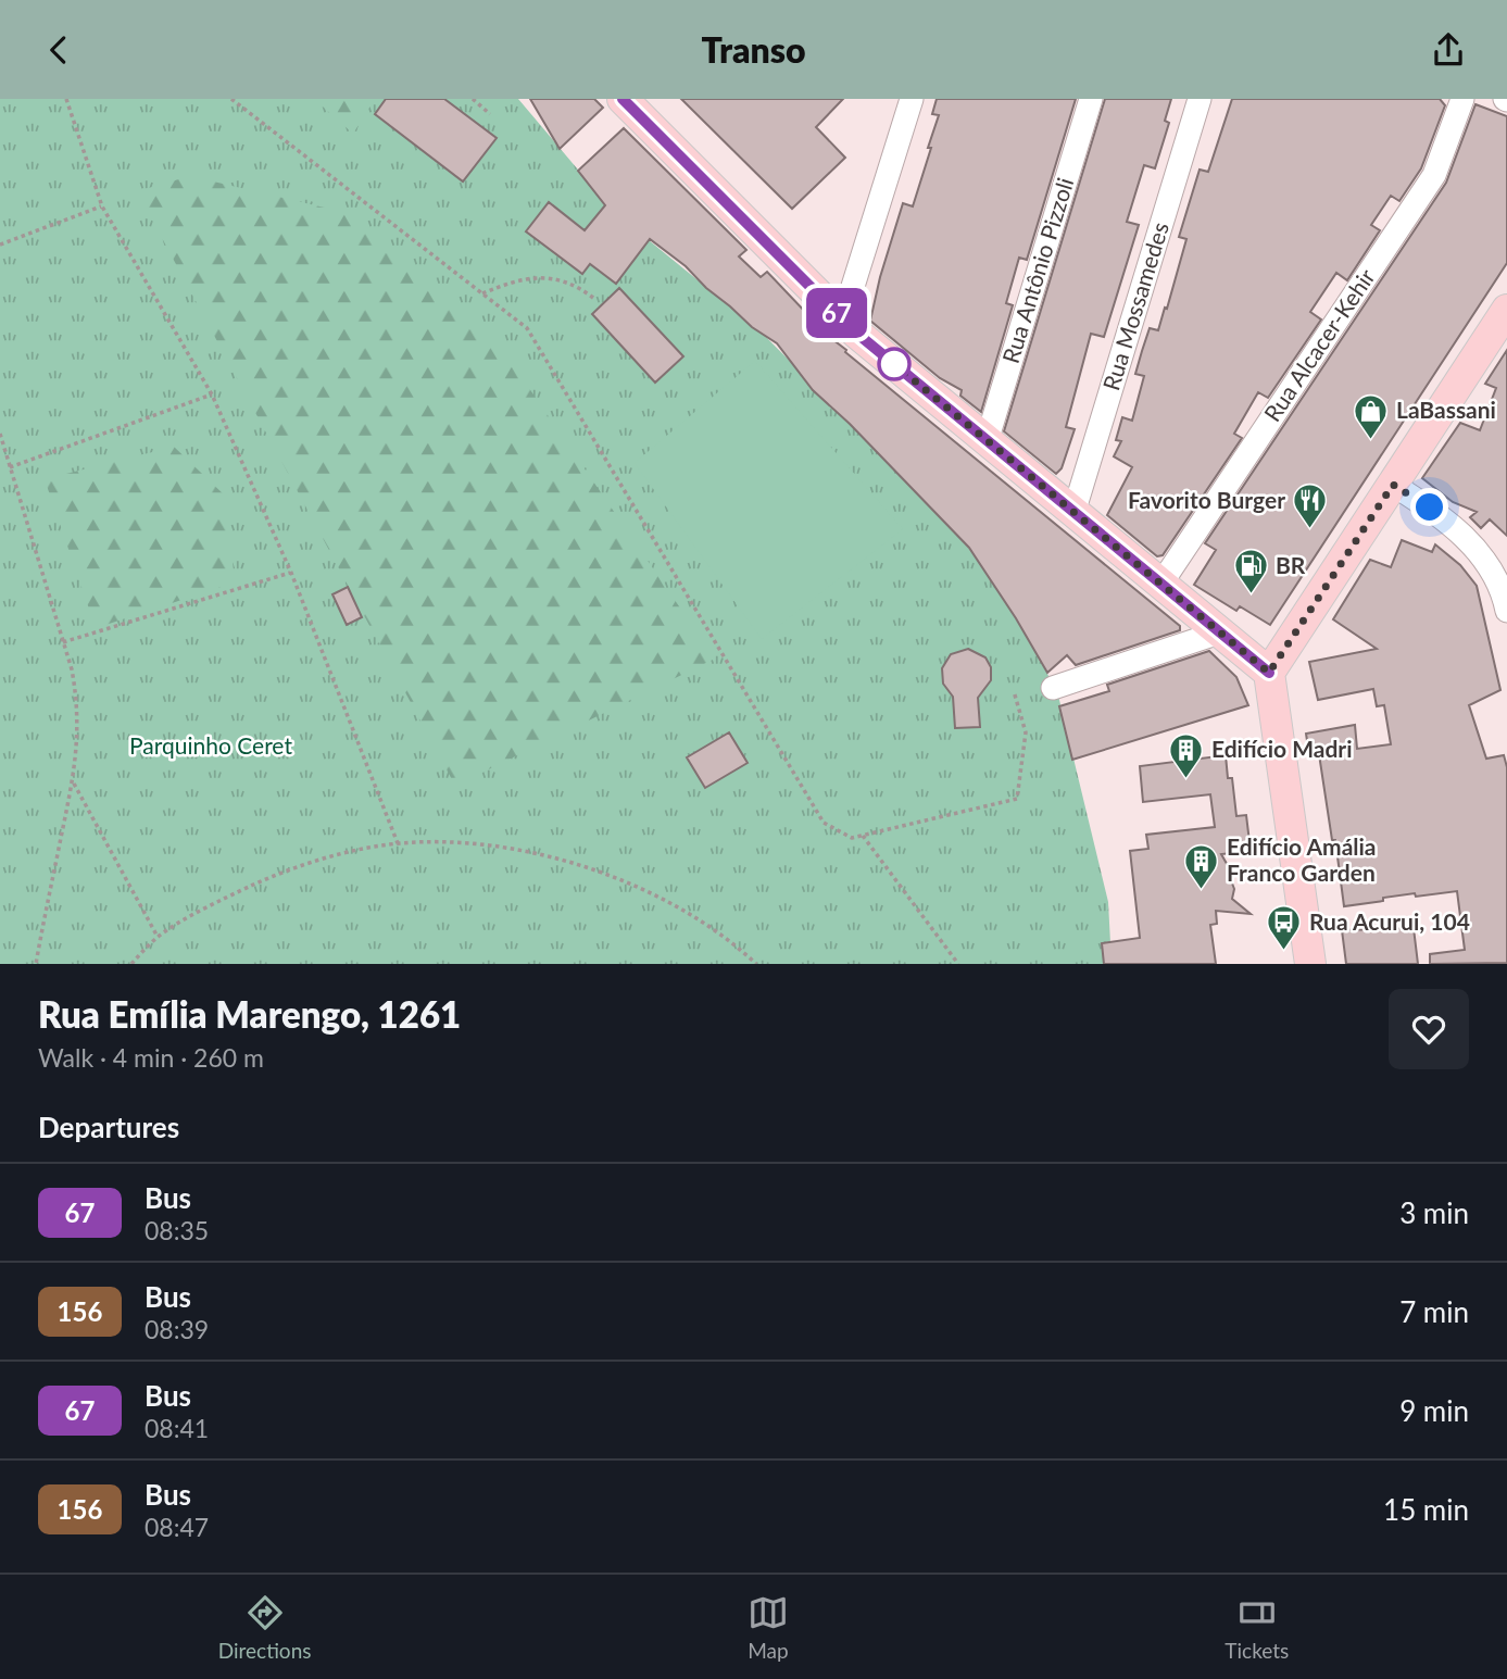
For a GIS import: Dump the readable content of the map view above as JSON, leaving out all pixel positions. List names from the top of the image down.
{
  "streets": {
    "street": ["Rua Antônio Pizzoli", "Rua Mossamedes", "Rua Alcacer-Kehir"]
  },
  "parks": ["Parquinho Ceret"],
  "places": {
    "shop": ["LaBassani"],
    "restaurant": ["Favorito Burger"],
    "fuel station": ["BR"],
    "building": ["Edifício Madri", "Edifício Amália Franco Garden"],
    "bus stop": ["Rua Acurui, 104"]
  },
  "lines": ["bus line 67"],
  "page": {
    "header": "Transo",
    "on_map": "67",
    "heading": [
      ["Rua Emília Marengo, 1261", "Walk · 4 min · 260 m"],
      "Departures"
    ],
    "list": [
      {
        "mark": "67",
        "name": "Bus",
        "note": "08:35",
        "value": "3 min"
      },
      {
        "mark": "156",
        "name": "Bus",
        "note": "08:39",
        "value": "7 min"
      },
      {
        "mark": "67",
        "name": "Bus",
        "note": "08:41",
        "value": "9 min"
      },
      {
        "mark": "156",
        "name": "Bus",
        "note": "08:47",
        "value": "15 min"
      }
    ],
    "tabs": ["Directions", "Map", "Tickets"]
  }
}
